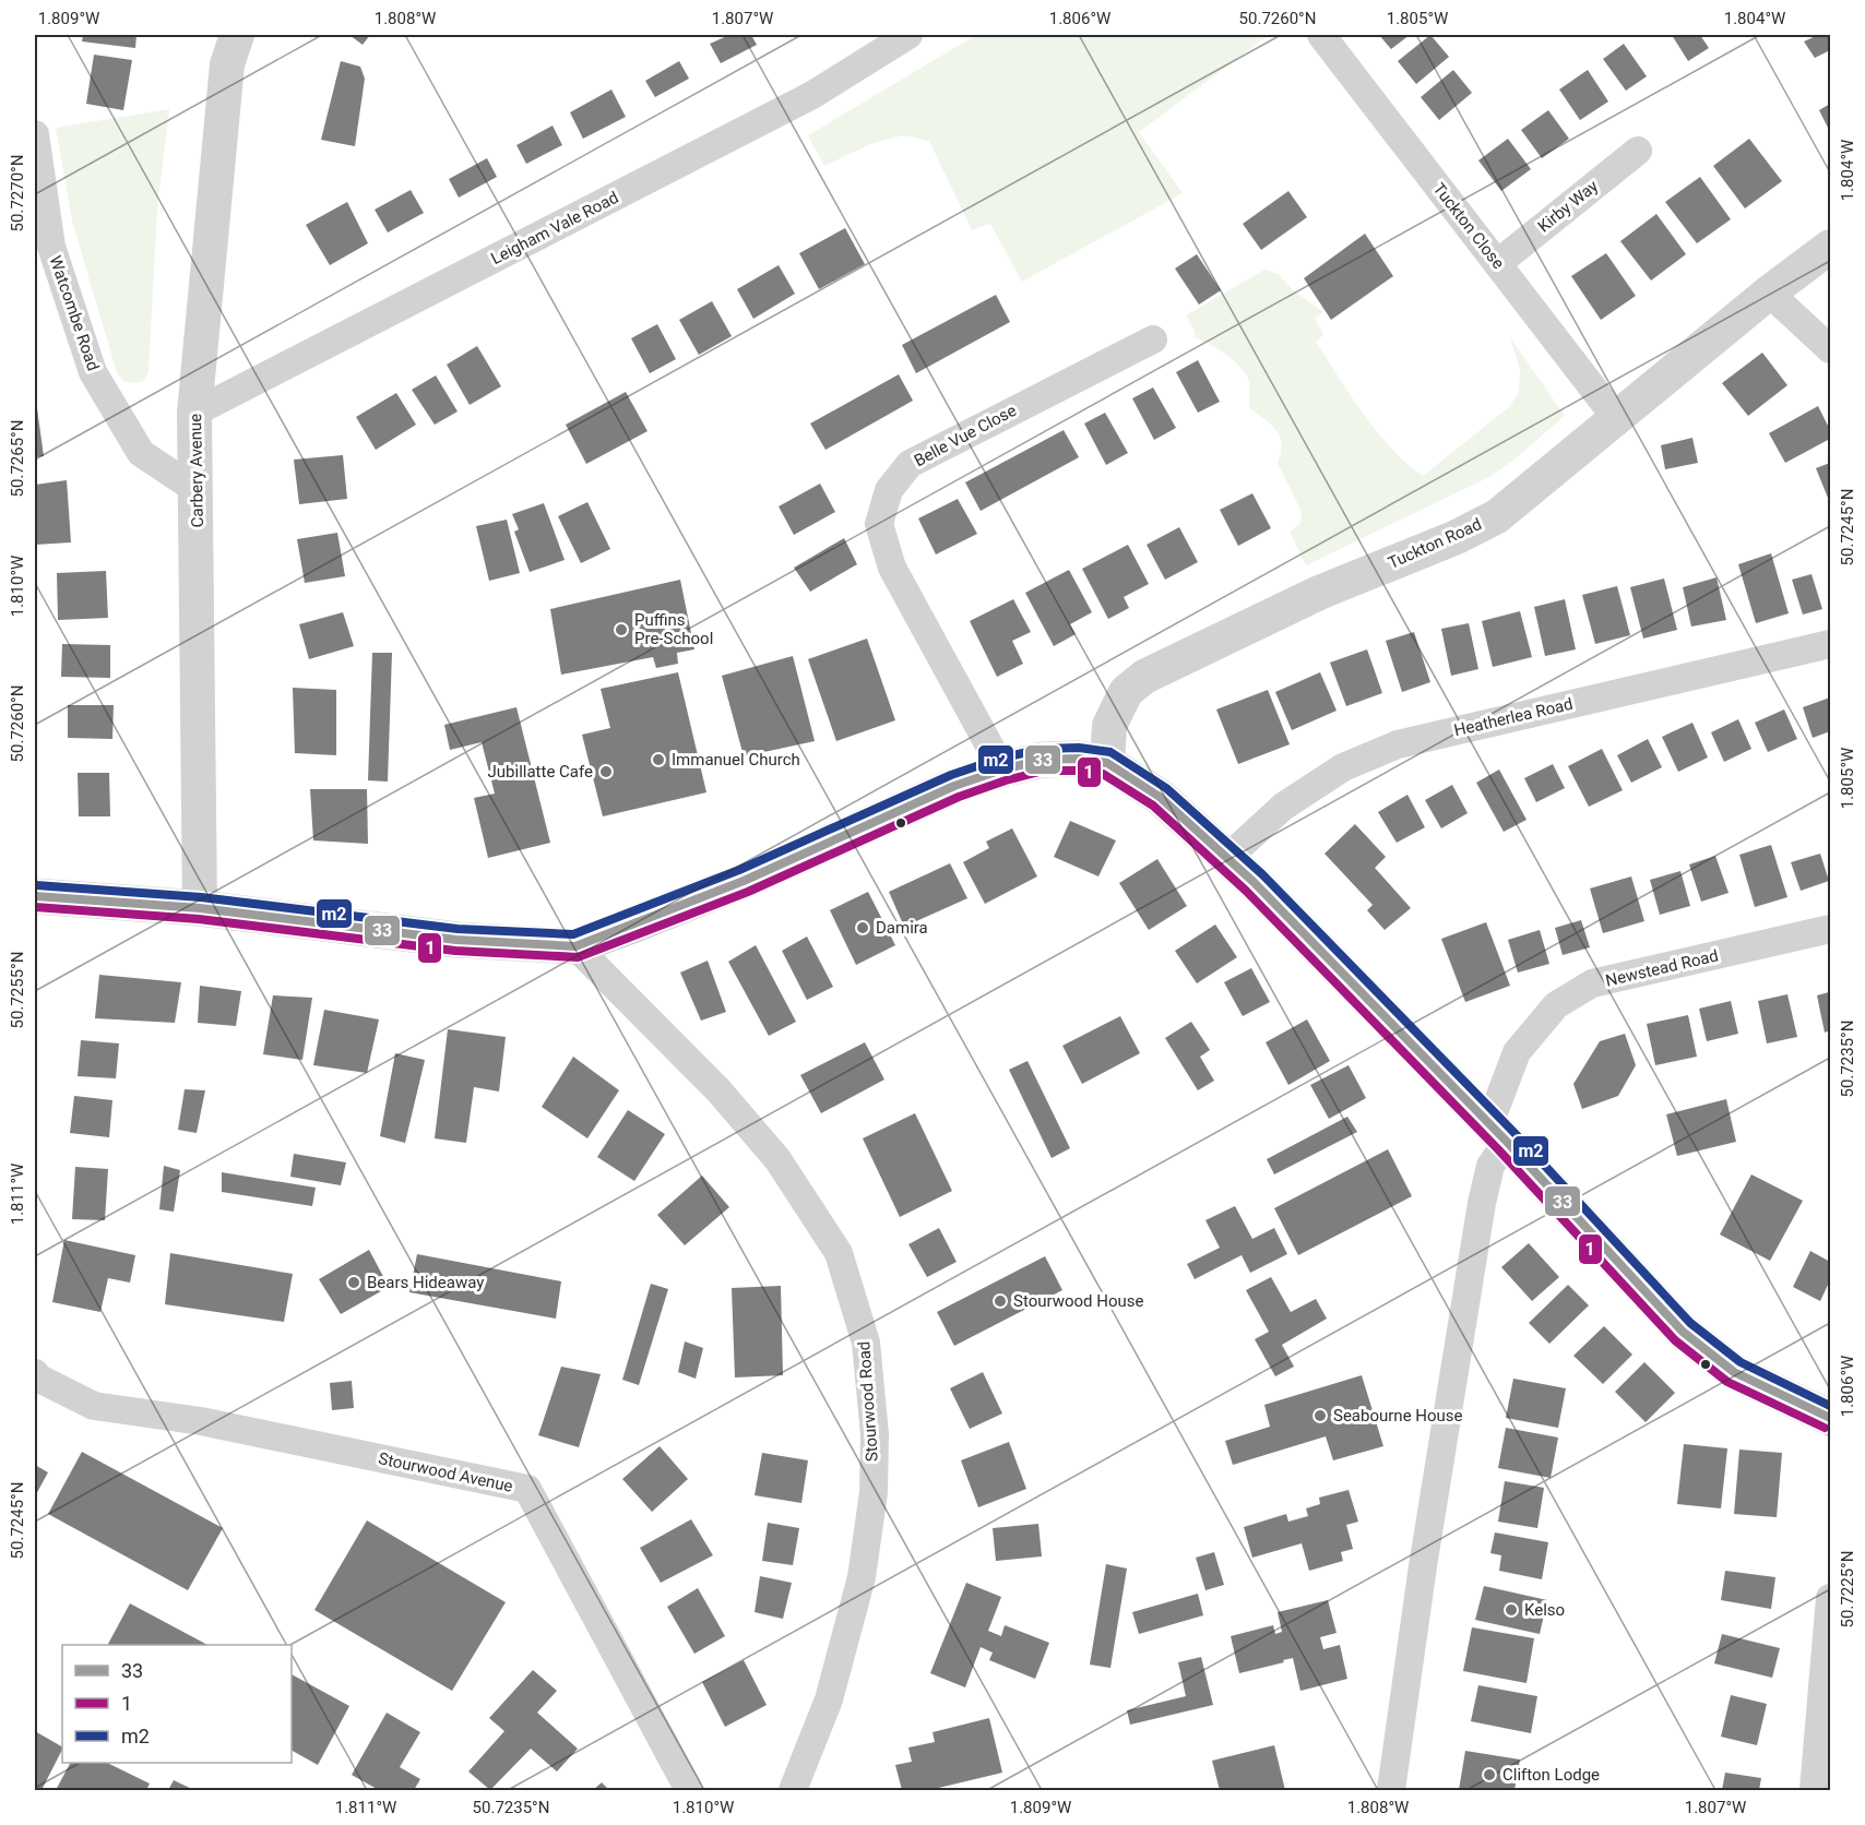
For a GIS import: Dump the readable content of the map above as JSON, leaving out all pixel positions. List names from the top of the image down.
{
  "streets": {
    "street": [
      "Kirby Way",
      "Tuckton Close",
      "Leigham Vale Road",
      "Watcombe Road",
      "Belle Vue Close",
      "Carbery Avenue",
      "Tuckton Road",
      "Heatherlea Road",
      "Newstead Road",
      "Stourwood Road",
      "Stourwood Avenue"
    ]
  },
  "crossings": [
    ["Kirby Way", "Tuckton Close"],
    ["Tuckton Close", "Tuckton Road"],
    ["Leigham Vale Road", "Carbery Avenue"],
    ["Watcombe Road", "Carbery Avenue"]
  ],
  "places": [
    "Puffins Pre-School",
    "Immanuel Church",
    "Jubillatte Cafe",
    "Damira",
    "Bears Hideaway",
    "Stourwood House",
    "Seabourne House",
    "Kelso",
    "Clifton Lodge"
  ],
  "lines": ["transit line m2", "transit line 33", "transit line 1"],
  "legend": ["33", "1", "m2"],
  "coordinates": [
    "1.809°W",
    "1.808°W",
    "1.807°W",
    "1.806°W",
    "50.7260°N",
    "1.805°W",
    "1.804°W",
    "50.7270°N",
    "50.7265°N",
    "50.7245°N",
    "1.810°W",
    "50.7255°N",
    "50.7235°N",
    "1.811°W",
    "50.7225°N"
  ]
}
